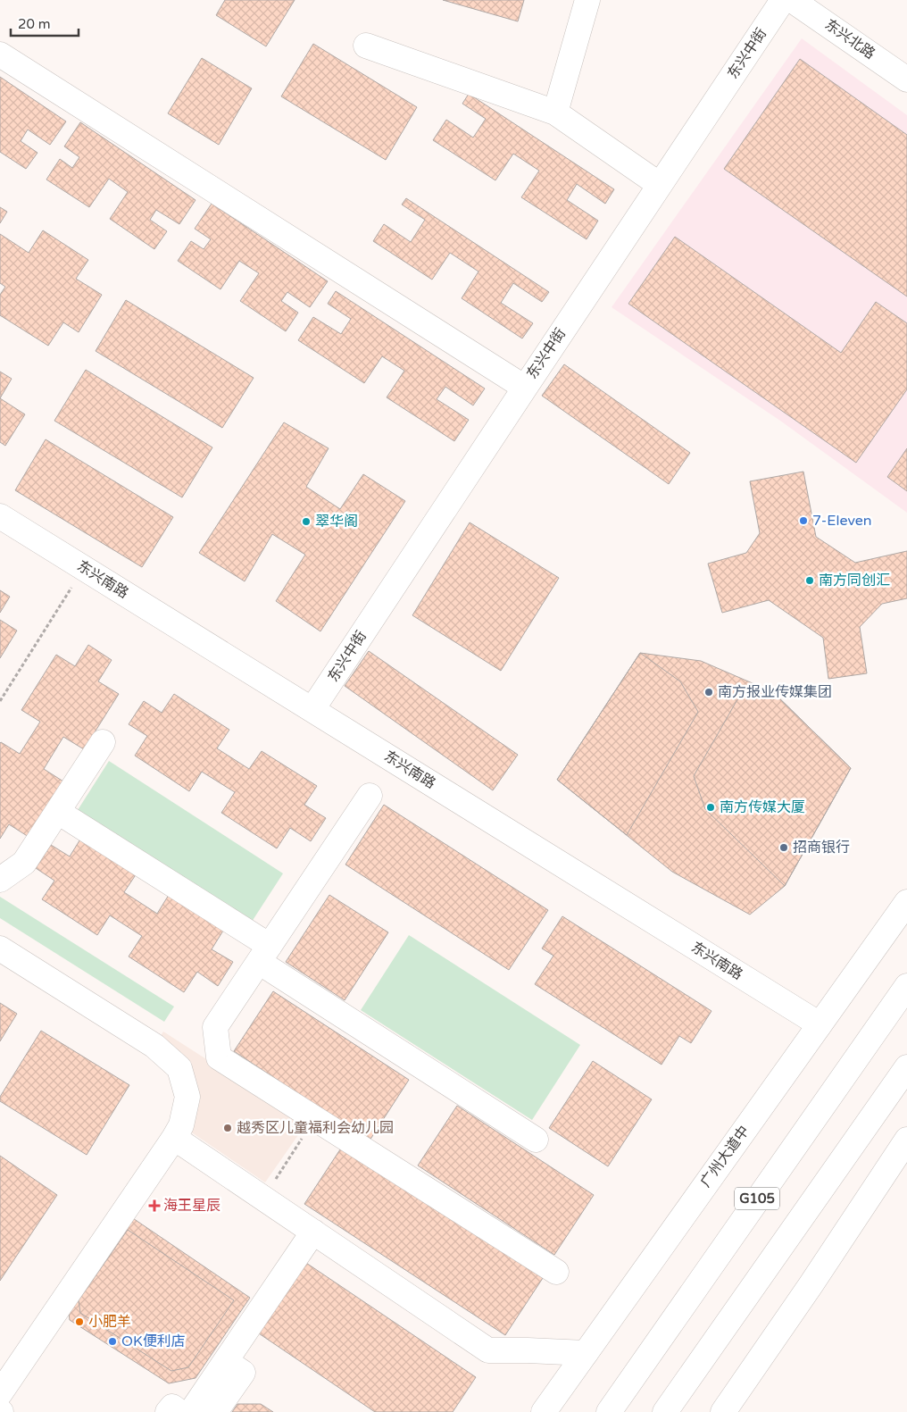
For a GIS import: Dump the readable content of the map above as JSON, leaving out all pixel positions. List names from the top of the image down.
{
  "streets": {
    "main road": [
      "东兴北路",
      "东兴中街",
      "东兴南路",
      "广州大道中",
      "G105"
    ]
  },
  "crossings": [
    ["东兴中街", "东兴南路"],
    ["东兴南路", "广州大道中"]
  ],
  "places": {
    "other": [
      "7-Eleven",
      "翠华阁",
      "南方同创汇",
      "南方报业传媒集团",
      "南方传媒大厦",
      "招商银行",
      "越秀区儿童福利会幼儿园",
      "小肥羊",
      "OK便利店"
    ],
    "health": ["海王星辰"]
  },
  "scale_bar": "20 m"
}
